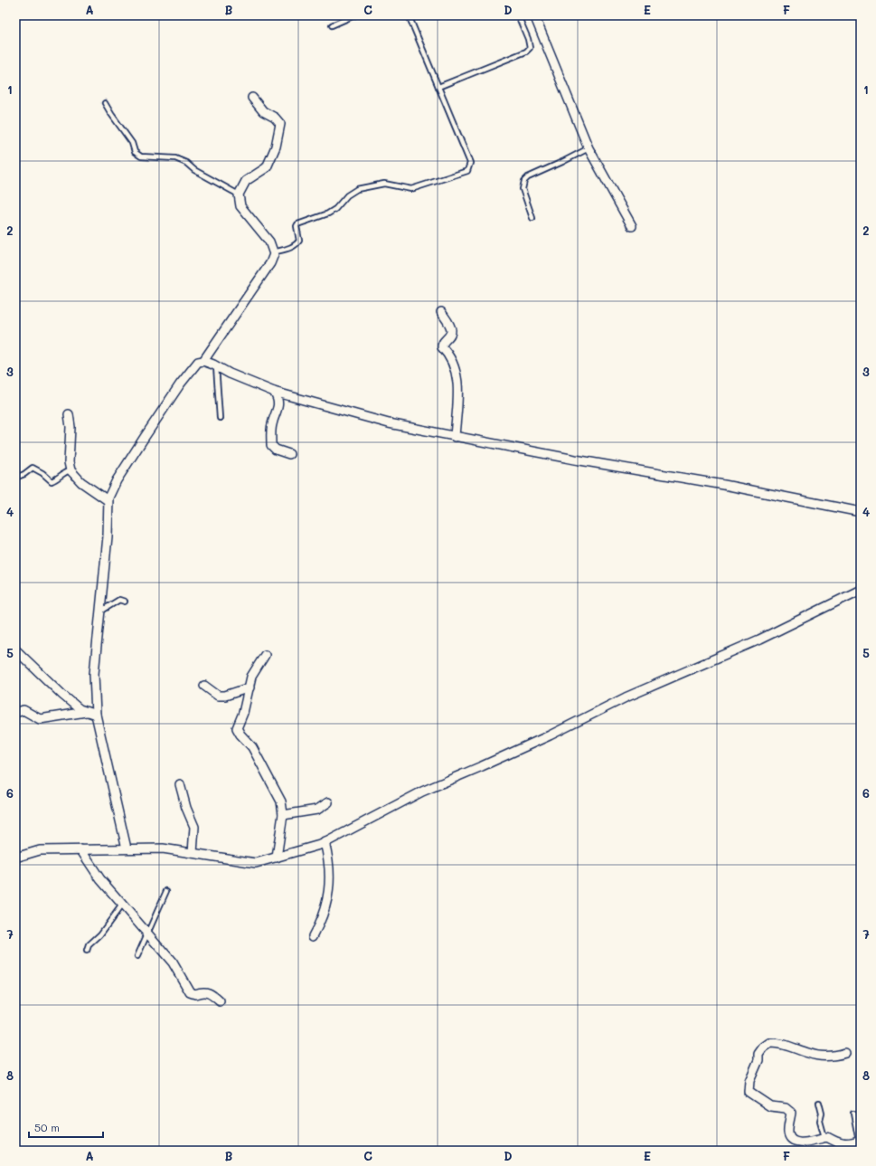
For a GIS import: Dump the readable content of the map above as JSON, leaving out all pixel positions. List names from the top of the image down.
{
  "scale_bar": "50 m",
  "grid": {
    "columns": [
      "A",
      "B",
      "C",
      "D",
      "E",
      "F"
    ],
    "rows": [
      "1",
      "2",
      "3",
      "4",
      "5",
      "6",
      "7",
      "8"
    ]
  }
}
